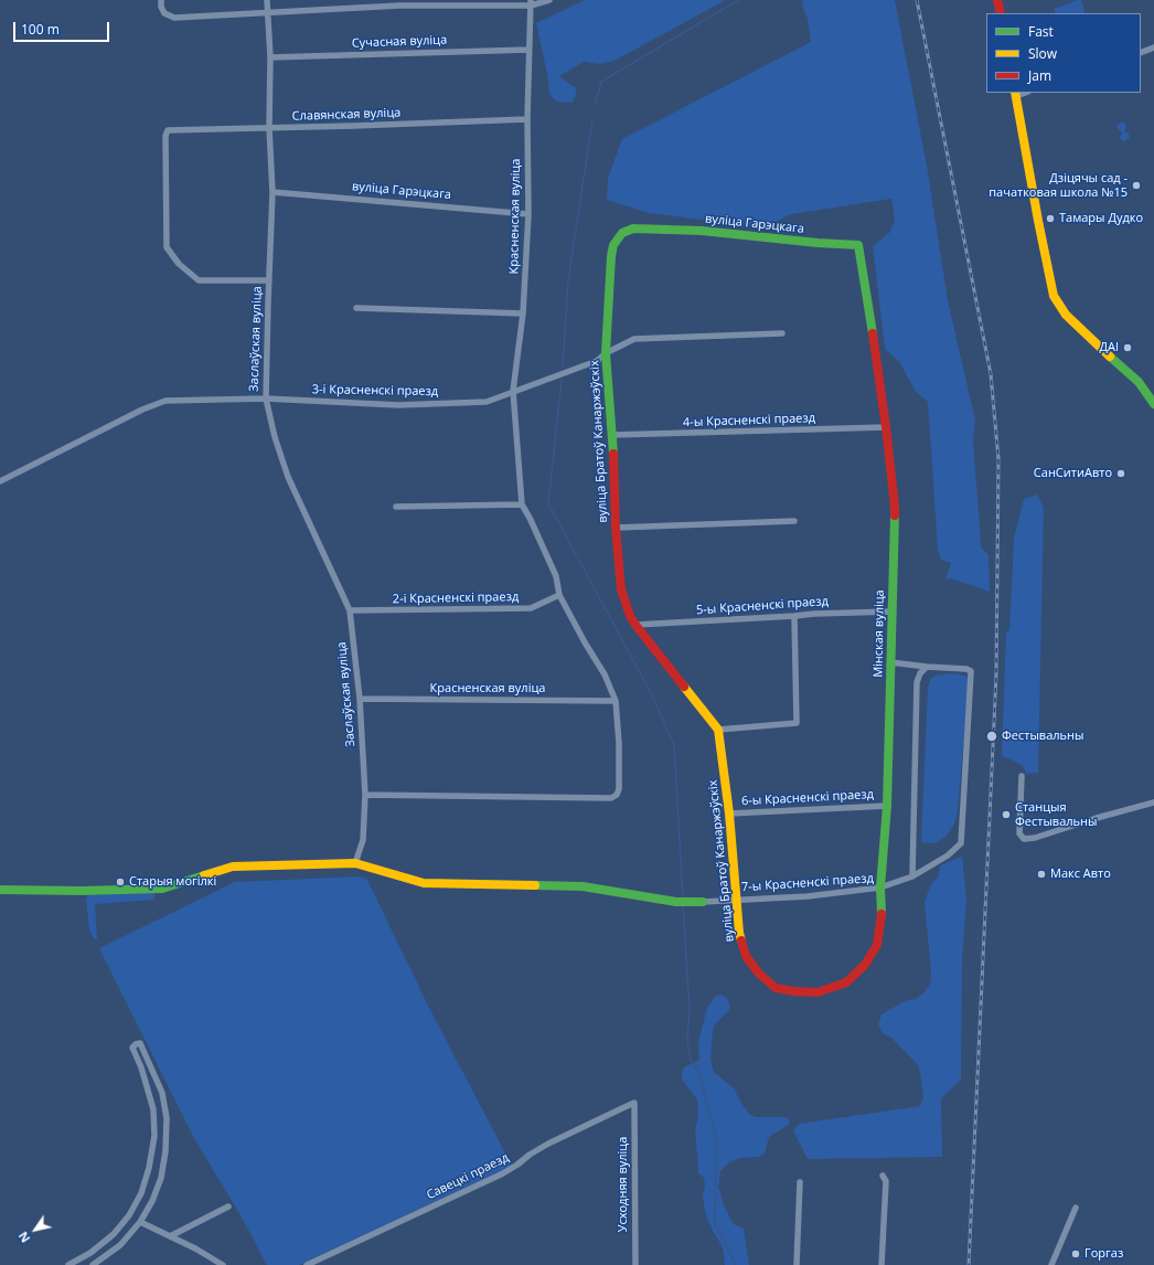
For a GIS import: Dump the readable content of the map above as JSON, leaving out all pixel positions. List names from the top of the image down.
{
  "streets": {
    "street": [
      "Сучасная вуліца",
      "Славянская вуліца",
      "вуліца Гарэцкага",
      "Красненская вуліца",
      "Заслаўская вуліца",
      "3-і Красненскі праезд",
      "4-ы Красненскі праезд",
      "вуліца Братоў Канаржэўскіх",
      "2-і Красненскі праезд",
      "5-ы Красненскі праезд",
      "Мінская вуліца",
      "6-ы Красненскі праезд",
      "7-ы Красненскі праезд",
      "Савецкі праезд",
      "Усходняя вуліца"
    ]
  },
  "crossings": [
    ["Сучасная вуліца", "Красненская вуліца"],
    ["Сучасная вуліца", "Заслаўская вуліца"],
    ["Славянская вуліца", "Красненская вуліца"],
    ["Славянская вуліца", "Заслаўская вуліца"],
    ["вуліца Гарэцкага", "Красненская вуліца"],
    ["вуліца Гарэцкага", "Заслаўская вуліца"],
    ["вуліца Гарэцкага", "вуліца Братоў Канаржэўскіх"],
    ["вуліца Гарэцкага", "Мінская вуліца"],
    ["Красненская вуліца", "Заслаўская вуліца"],
    ["Красненская вуліца", "3-і Красненскі праезд"],
    ["Красненская вуліца", "2-і Красненскі праезд"],
    ["Заслаўская вуліца", "3-і Красненскі праезд"],
    ["Заслаўская вуліца", "2-і Красненскі праезд"],
    ["3-і Красненскі праезд", "вуліца Братоў Канаржэўскіх"],
    ["4-ы Красненскі праезд", "вуліца Братоў Канаржэўскіх"],
    ["4-ы Красненскі праезд", "Мінская вуліца"],
    ["вуліца Братоў Канаржэўскіх", "5-ы Красненскі праезд"],
    ["вуліца Братоў Канаржэўскіх", "Мінская вуліца"],
    ["вуліца Братоў Канаржэўскіх", "6-ы Красненскі праезд"],
    ["вуліца Братоў Канаржэўскіх", "7-ы Красненскі праезд"],
    ["5-ы Красненскі праезд", "Мінская вуліца"],
    ["Мінская вуліца", "6-ы Красненскі праезд"],
    ["Мінская вуліца", "7-ы Красненскі праезд"],
    ["Савецкі праезд", "Усходняя вуліца"]
  ],
  "places": [
    "Дзіцячы сад - пачатковая школа №15",
    "Тамары Дудко",
    "ДАІ",
    "СанСитиАвто",
    "Фестывальны",
    "Станцыя Фестывальны",
    "Макс Авто",
    "Старыя могілкі",
    "Горгаз"
  ],
  "legend": ["Fast", "Slow", "Jam"],
  "scale_bar": "100 m",
  "north": "bottom left"
}
